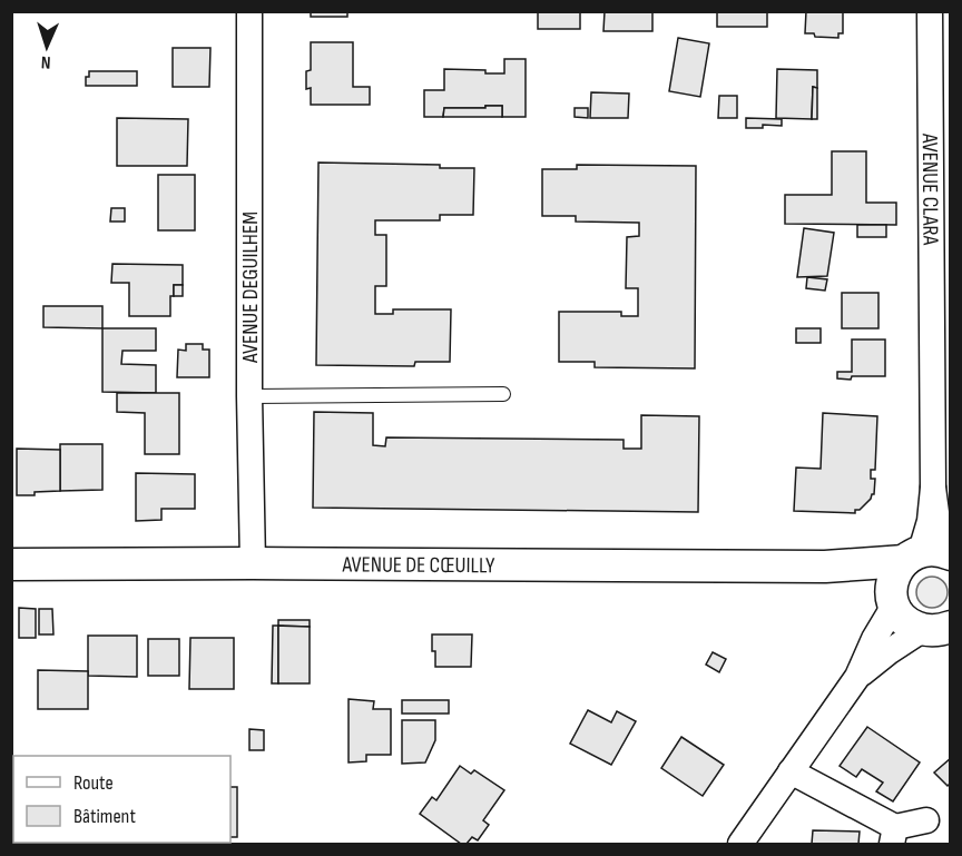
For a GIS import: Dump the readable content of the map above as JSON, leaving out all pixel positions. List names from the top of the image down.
{
  "streets": {
    "street": ["AVENUE CLARA", "AVENUE DEGUILHEM", "AVENUE DE CŒUILLY"]
  },
  "crossings": [
    ["AVENUE CLARA", "AVENUE DE CŒUILLY"],
    ["AVENUE DEGUILHEM", "AVENUE DE CŒUILLY"]
  ],
  "legend": ["Route", "Bâtiment"],
  "north": "bottom"
}
